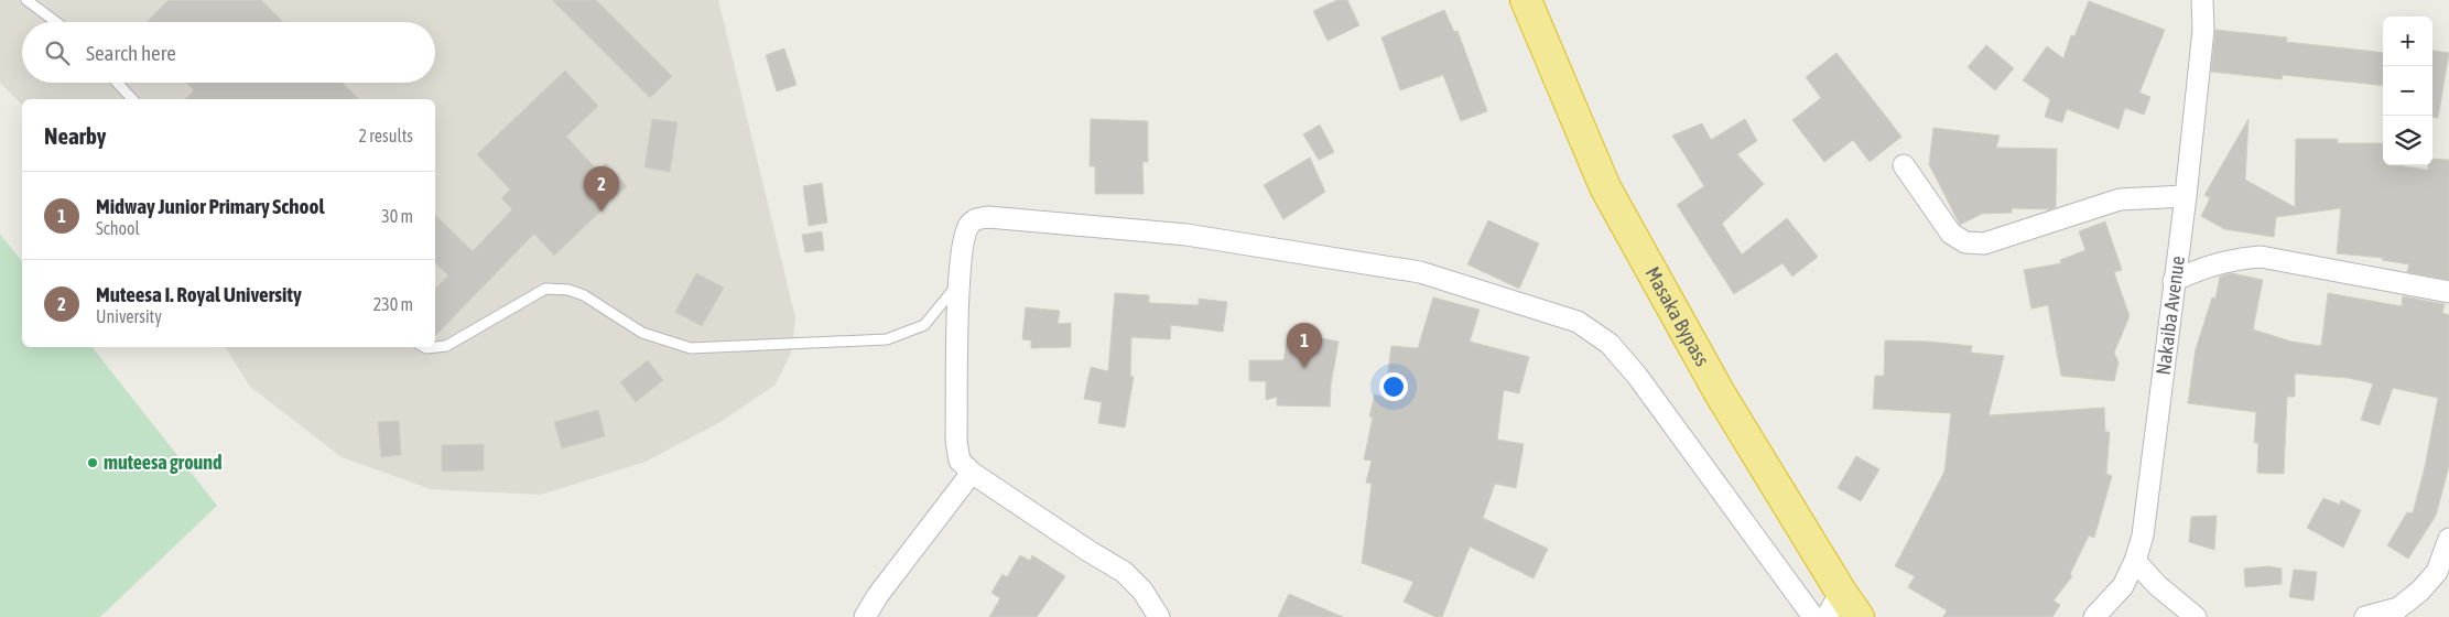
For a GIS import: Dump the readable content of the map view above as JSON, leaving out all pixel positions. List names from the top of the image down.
{
  "streets": {
    "highway": ["Masaka Bypass"],
    "street": ["Nakaiba Avenue"]
  },
  "places": ["muteesa ground"],
  "page": {
    "map_buttons": ["+", "−"],
    "search": "Search here",
    "heading": ["Nearby", "2 results"],
    "pins": ["2", "1"],
    "list": [
      {
        "mark": "1",
        "name": "Midway Junior Primary School",
        "note": "School",
        "value": "30 m"
      },
      {
        "mark": "2",
        "name": "Muteesa I. Royal University",
        "note": "University",
        "value": "230 m"
      }
    ]
  }
}
